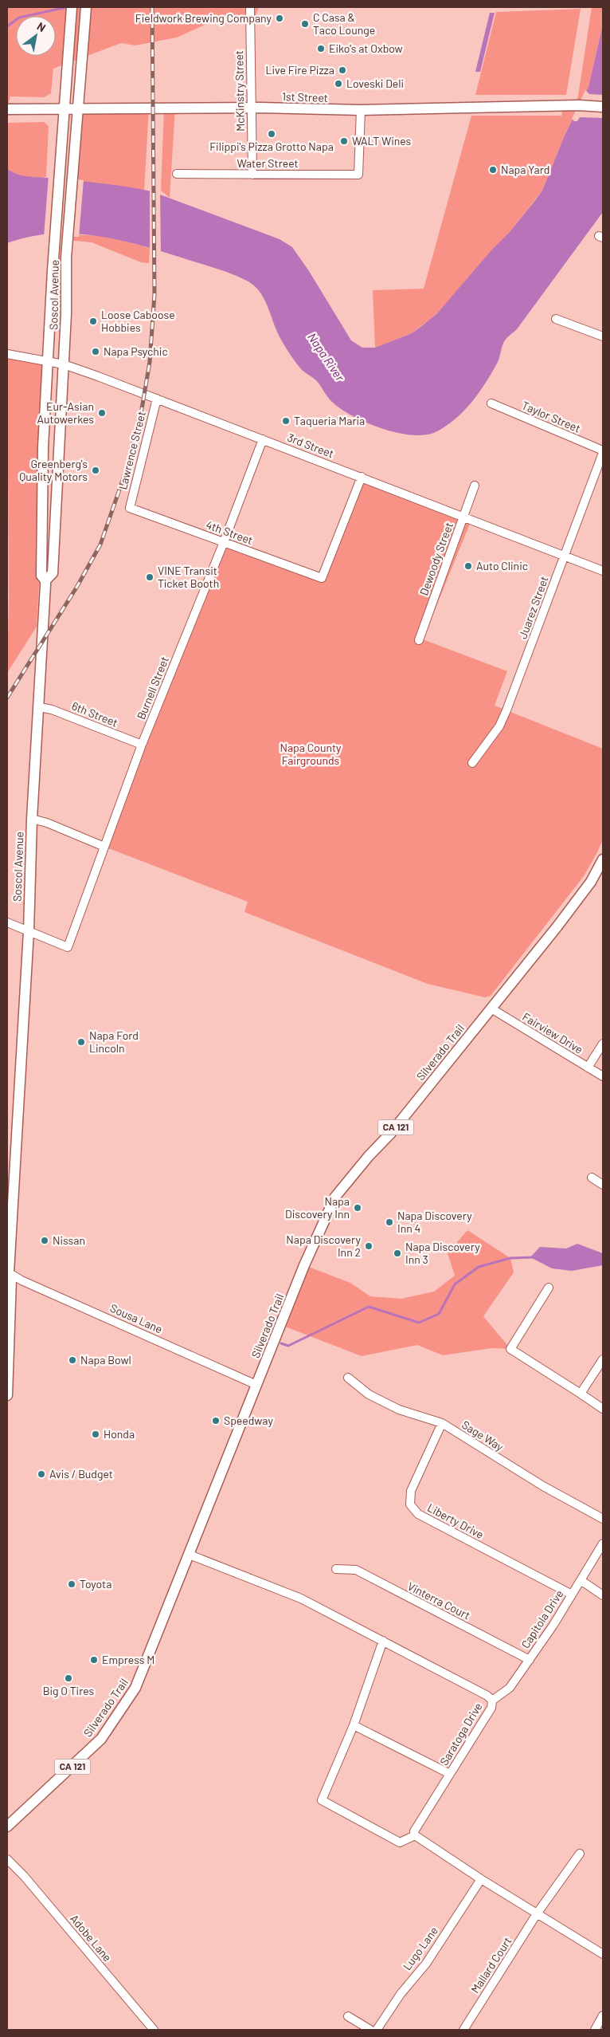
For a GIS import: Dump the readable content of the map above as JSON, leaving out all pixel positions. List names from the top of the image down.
{
  "streets": {
    "main road": [
      "1st Street",
      "Soscol Avenue",
      "Silverado Trail",
      "CA 121"
    ],
    "street": [
      "McKinstry Street",
      "Water Street",
      "Taylor Street",
      "3rd Street",
      "Lawrence Street",
      "4th Street",
      "Dewoody Street",
      "Juarez Street",
      "Burnell Street",
      "6th Street",
      "Fairview Drive",
      "Sousa Lane",
      "Sage Way",
      "Liberty Drive",
      "Vinterra Court",
      "Capitola Drive",
      "Saratoga Drive",
      "Adobe Lane",
      "Lugo Lane",
      "Mallard Court"
    ]
  },
  "crossings": [
    ["McKinstry Street", "1st Street"],
    ["McKinstry Street", "Water Street"],
    ["1st Street", "Water Street"],
    ["1st Street", "Soscol Avenue"],
    ["Soscol Avenue", "3rd Street"],
    ["Soscol Avenue", "Burnell Street"],
    ["Soscol Avenue", "6th Street"],
    ["Soscol Avenue", "Sousa Lane"],
    ["Taylor Street", "Juarez Street"],
    ["3rd Street", "Lawrence Street"],
    ["3rd Street", "4th Street"],
    ["3rd Street", "Dewoody Street"],
    ["3rd Street", "Juarez Street"],
    ["3rd Street", "Burnell Street"],
    ["Lawrence Street", "4th Street"],
    ["4th Street", "Burnell Street"],
    ["Burnell Street", "6th Street"],
    ["Fairview Drive", "Silverado Trail"],
    ["Silverado Trail", "Sousa Lane"],
    ["Silverado Trail", "Saratoga Drive"],
    ["Sage Way", "Liberty Drive"],
    ["Liberty Drive", "Capitola Drive"],
    ["Vinterra Court", "Capitola Drive"],
    ["Capitola Drive", "Saratoga Drive"]
  ],
  "water": ["Napa River"],
  "parks": ["Napa County Fairgrounds"],
  "places": [
    "Fieldwork Brewing Company",
    "C Casa & Taco Lounge",
    "Eiko's at Oxbow",
    "Live Fire Pizza",
    "Loveski Deli",
    "Filippi's Pizza Grotto Napa",
    "WALT Wines",
    "Napa Yard",
    "Loose Caboose Hobbies",
    "Napa Psychic",
    "Eur-Asian Autowerkes",
    "Taqueria Maria",
    "Greenberg's Quality Motors",
    "Auto Clinic",
    "VINE Transit Ticket Booth",
    "Napa Ford Lincoln",
    "Napa Discovery Inn",
    "Napa Discovery Inn 4",
    "Nissan",
    "Napa Discovery Inn 2",
    "Napa Discovery Inn 3",
    "Napa Bowl",
    "Speedway",
    "Honda",
    "Avis / Budget",
    "Toyota",
    "Empress M",
    "Big O Tires"
  ],
  "north": "top right"
}
